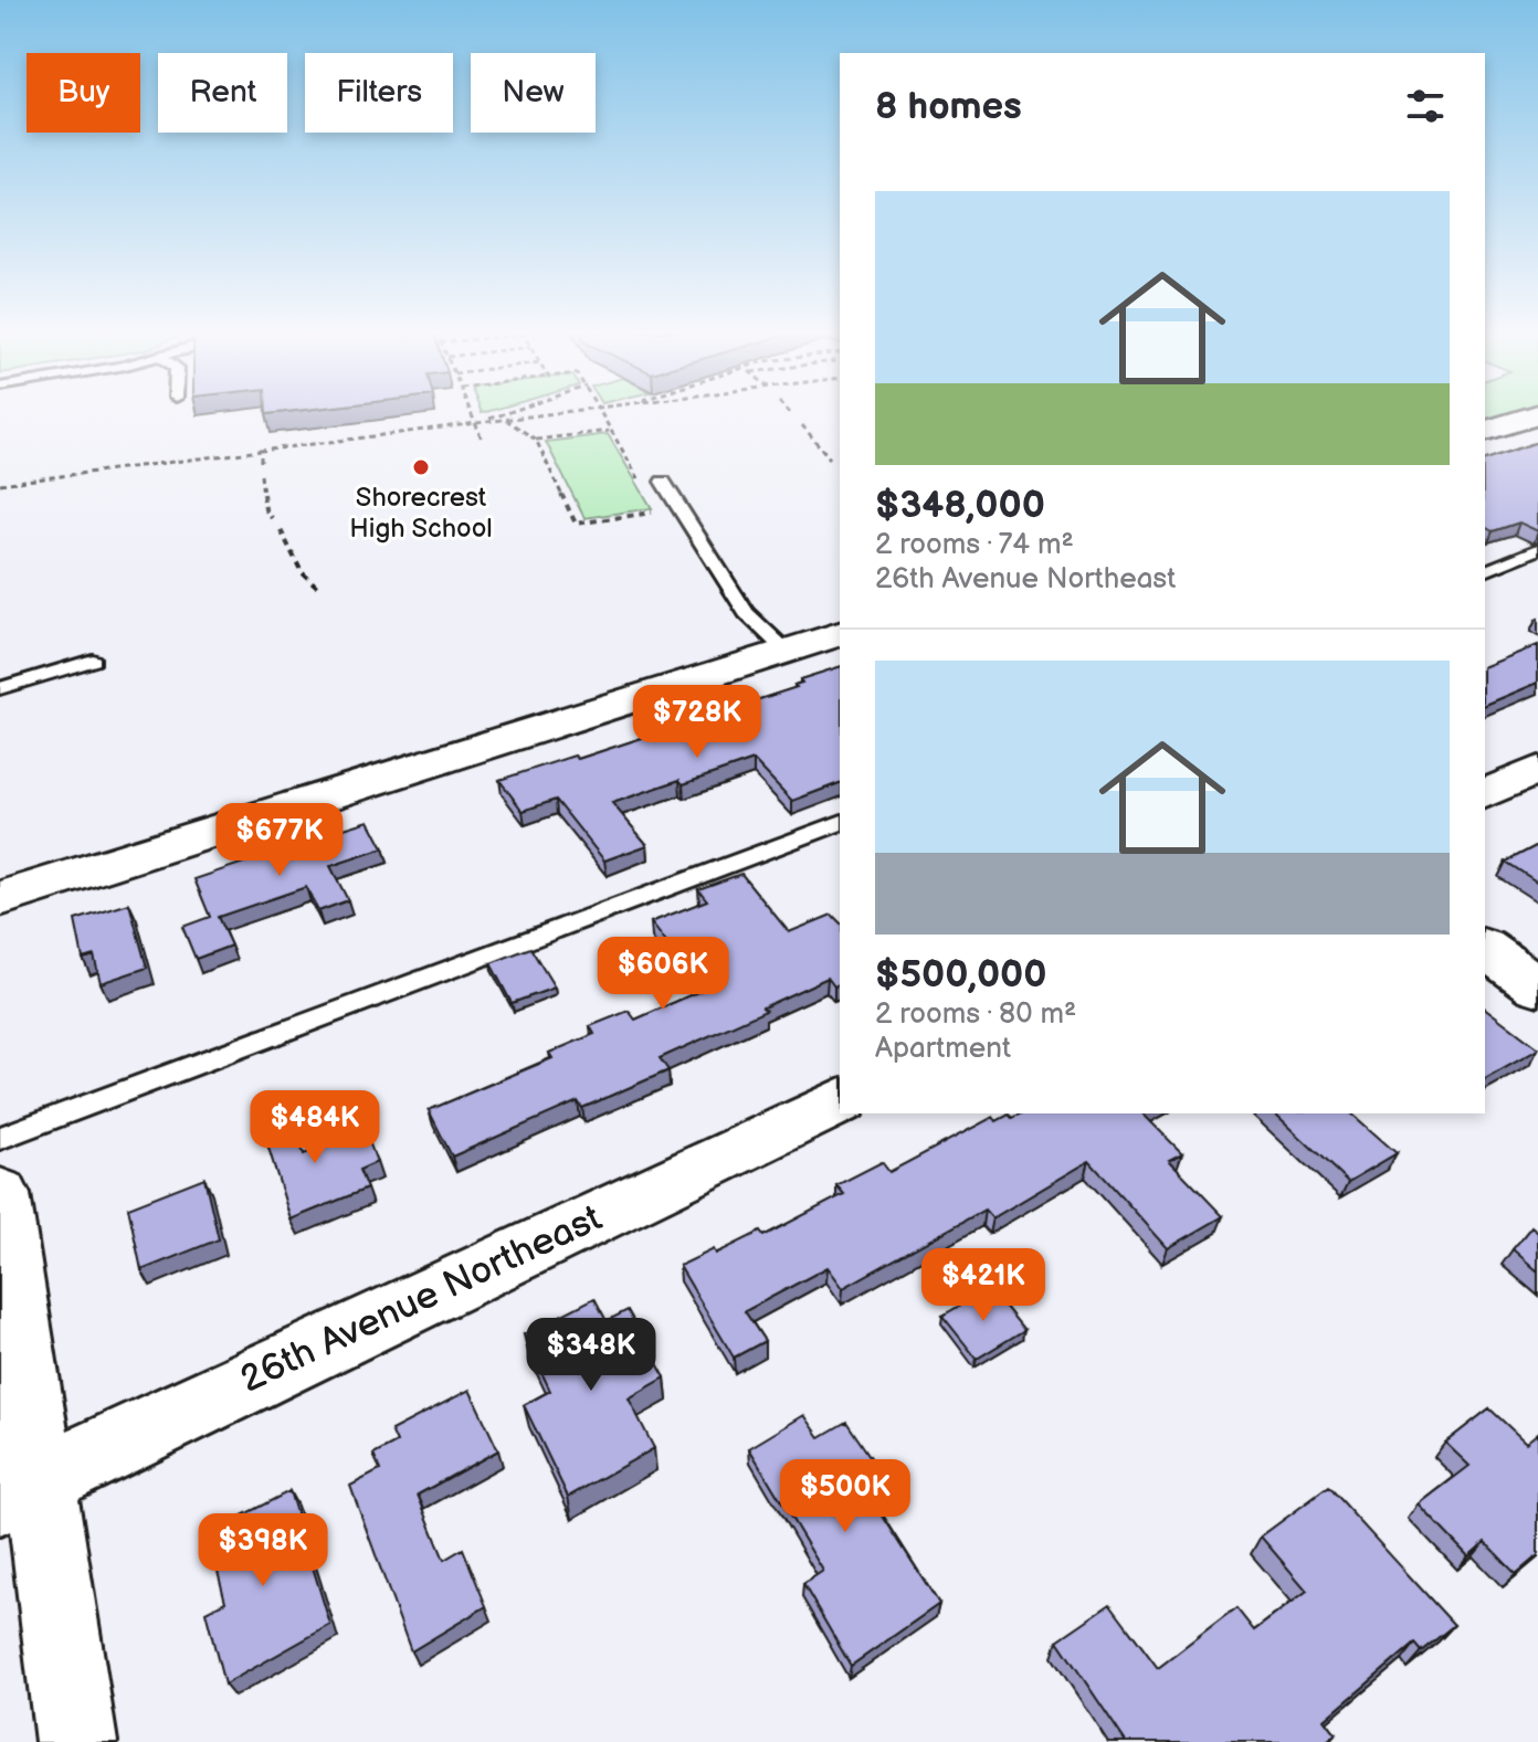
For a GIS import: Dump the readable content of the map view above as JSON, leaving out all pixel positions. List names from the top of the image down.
{
  "streets": {
    "street": ["26th Avenue Northeast"]
  },
  "places": ["Shorecrest High School"],
  "page": {
    "chip": [
      "Buy",
      "Rent",
      "Filters",
      "New"
    ],
    "heading": "8 homes",
    "list": [
      {
        "name": "$348,000",
        "note": "2 rooms · 74 m² · 26th Avenue Northeast"
      },
      {
        "name": "$500,000",
        "note": "2 rooms · 80 m² · Apartment"
      }
    ],
    "price": [
      "$728K",
      "$677K",
      "$606K",
      "$484K",
      "$421K",
      "$348K",
      "$500K",
      "$398K"
    ]
  }
}
